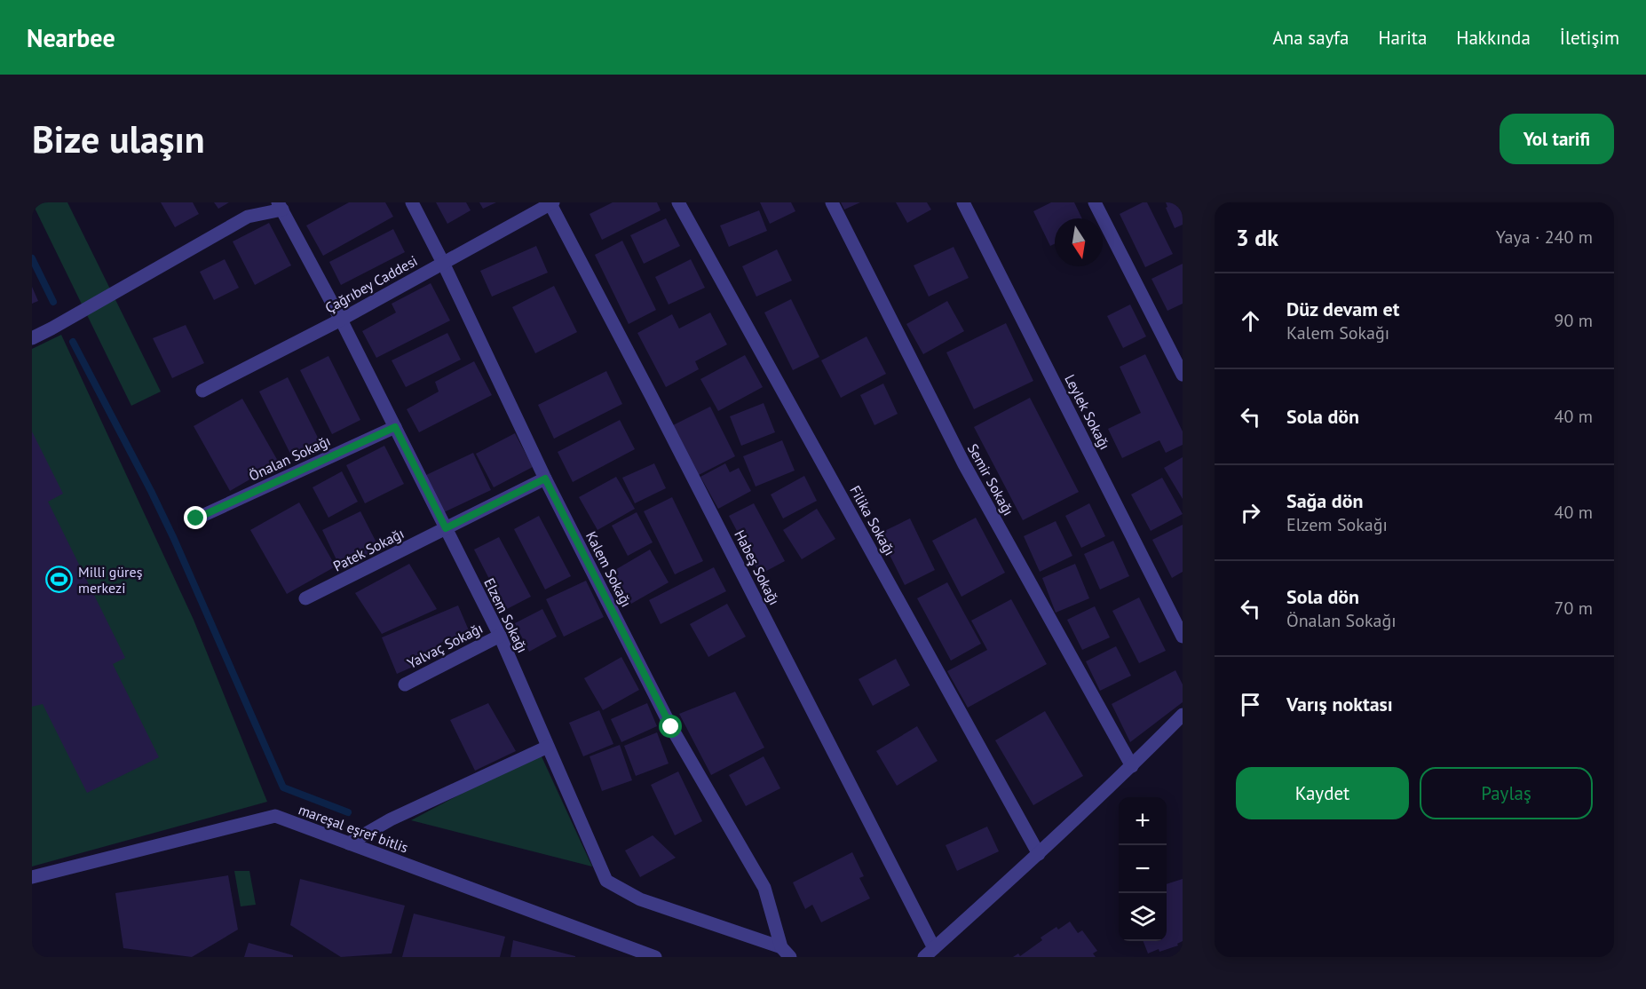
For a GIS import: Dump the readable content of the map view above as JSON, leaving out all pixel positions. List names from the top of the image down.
{
  "streets": {
    "street": [
      "Çağrıbey Caddesi",
      "Leylek Sokağı",
      "Önalan Sokağı",
      "Semir Sokağı",
      "Filika Sokağı",
      "Patek Sokağı",
      "Habeş Sokağı",
      "Kalem Sokağı",
      "Elzem Sokağı",
      "Yalvaç Sokağı",
      "mareşal eşref bitlis"
    ]
  },
  "crossings": [
    ["Çağrıbey Caddesi", "Habeş Sokağı"],
    ["Çağrıbey Caddesi", "Kalem Sokağı"],
    ["Çağrıbey Caddesi", "Elzem Sokağı"],
    ["Önalan Sokağı", "Elzem Sokağı"],
    ["Patek Sokağı", "Kalem Sokağı"],
    ["Patek Sokağı", "Elzem Sokağı"],
    ["Kalem Sokağı", "Elzem Sokağı"],
    ["Elzem Sokağı", "Yalvaç Sokağı"]
  ],
  "places": {
    "sports": ["Milli güreş merkezi"]
  },
  "north": "bottom",
  "page": {
    "header": "Nearbee",
    "nav": [
      "Ana sayfa",
      "Harita",
      "Hakkında",
      "İletişim"
    ],
    "buttons": [
      "Yol tarifi",
      ["Kaydet", "Paylaş"]
    ],
    "title": "Bize ulaşın",
    "heading": ["3 dk", "Yaya · 240 m"],
    "list": [
      ["Düz devam et", "Kalem Sokağı", "90 m"],
      ["Sola dön", "40 m"],
      ["Sağa dön", "Elzem Sokağı", "40 m"],
      ["Sola dön", "Önalan Sokağı", "70 m"],
      "Varış noktası"
    ],
    "map_buttons": ["+", "−"]
  }
}
